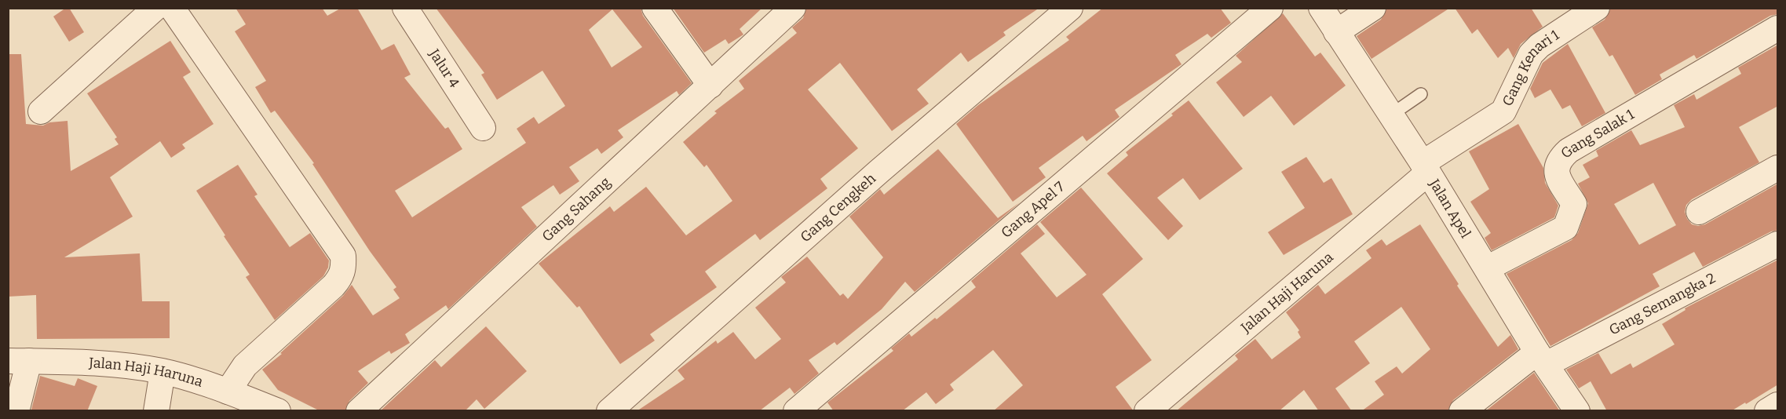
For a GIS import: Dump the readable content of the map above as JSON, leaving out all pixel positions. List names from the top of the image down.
{
  "streets": {
    "street": [
      "Jalur 4",
      "Gang Kenari 1",
      "Gang Salak 1",
      "Gang Cengkeh",
      "Gang Sahang",
      "Gang Apel 7",
      "Jalan Apel",
      "Jalan Haji Haruna",
      "Gang Semangka 2"
    ]
  },
  "crossings": [
    ["Gang Kenari 1", "Jalan Apel"],
    ["Gang Kenari 1", "Jalan Haji Haruna"],
    ["Gang Salak 1", "Jalan Apel"],
    ["Jalan Apel", "Jalan Haji Haruna"],
    ["Jalan Apel", "Gang Semangka 2"]
  ]
}
